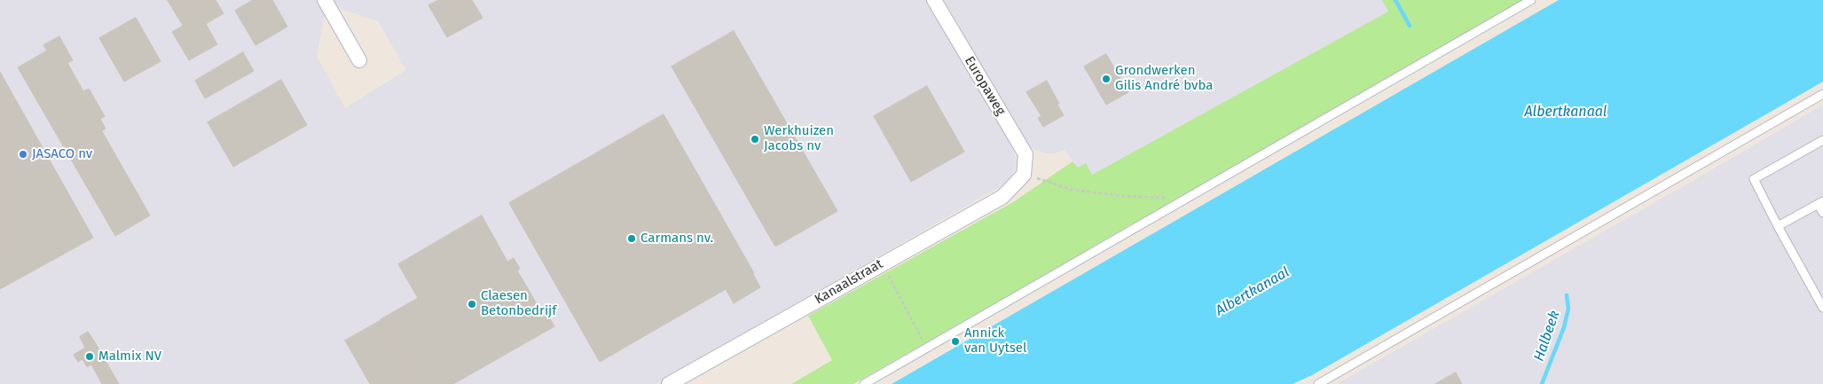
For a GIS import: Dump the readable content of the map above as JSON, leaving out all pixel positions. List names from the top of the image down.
{
  "streets": {
    "street": ["Europaweg", "Kanaalstraat"]
  },
  "crossings": [
    ["Europaweg", "Kanaalstraat"]
  ],
  "water": ["Albertkanaal", "Halbeek"],
  "places": [
    "Grondwerken Gilis André bvba",
    "Werkhuizen Jacobs nv",
    "JASACO nv",
    "Carmans nv.",
    "Claesen Betonbedrijf",
    "Annick van Uytsel",
    "Malmix NV"
  ]
}
